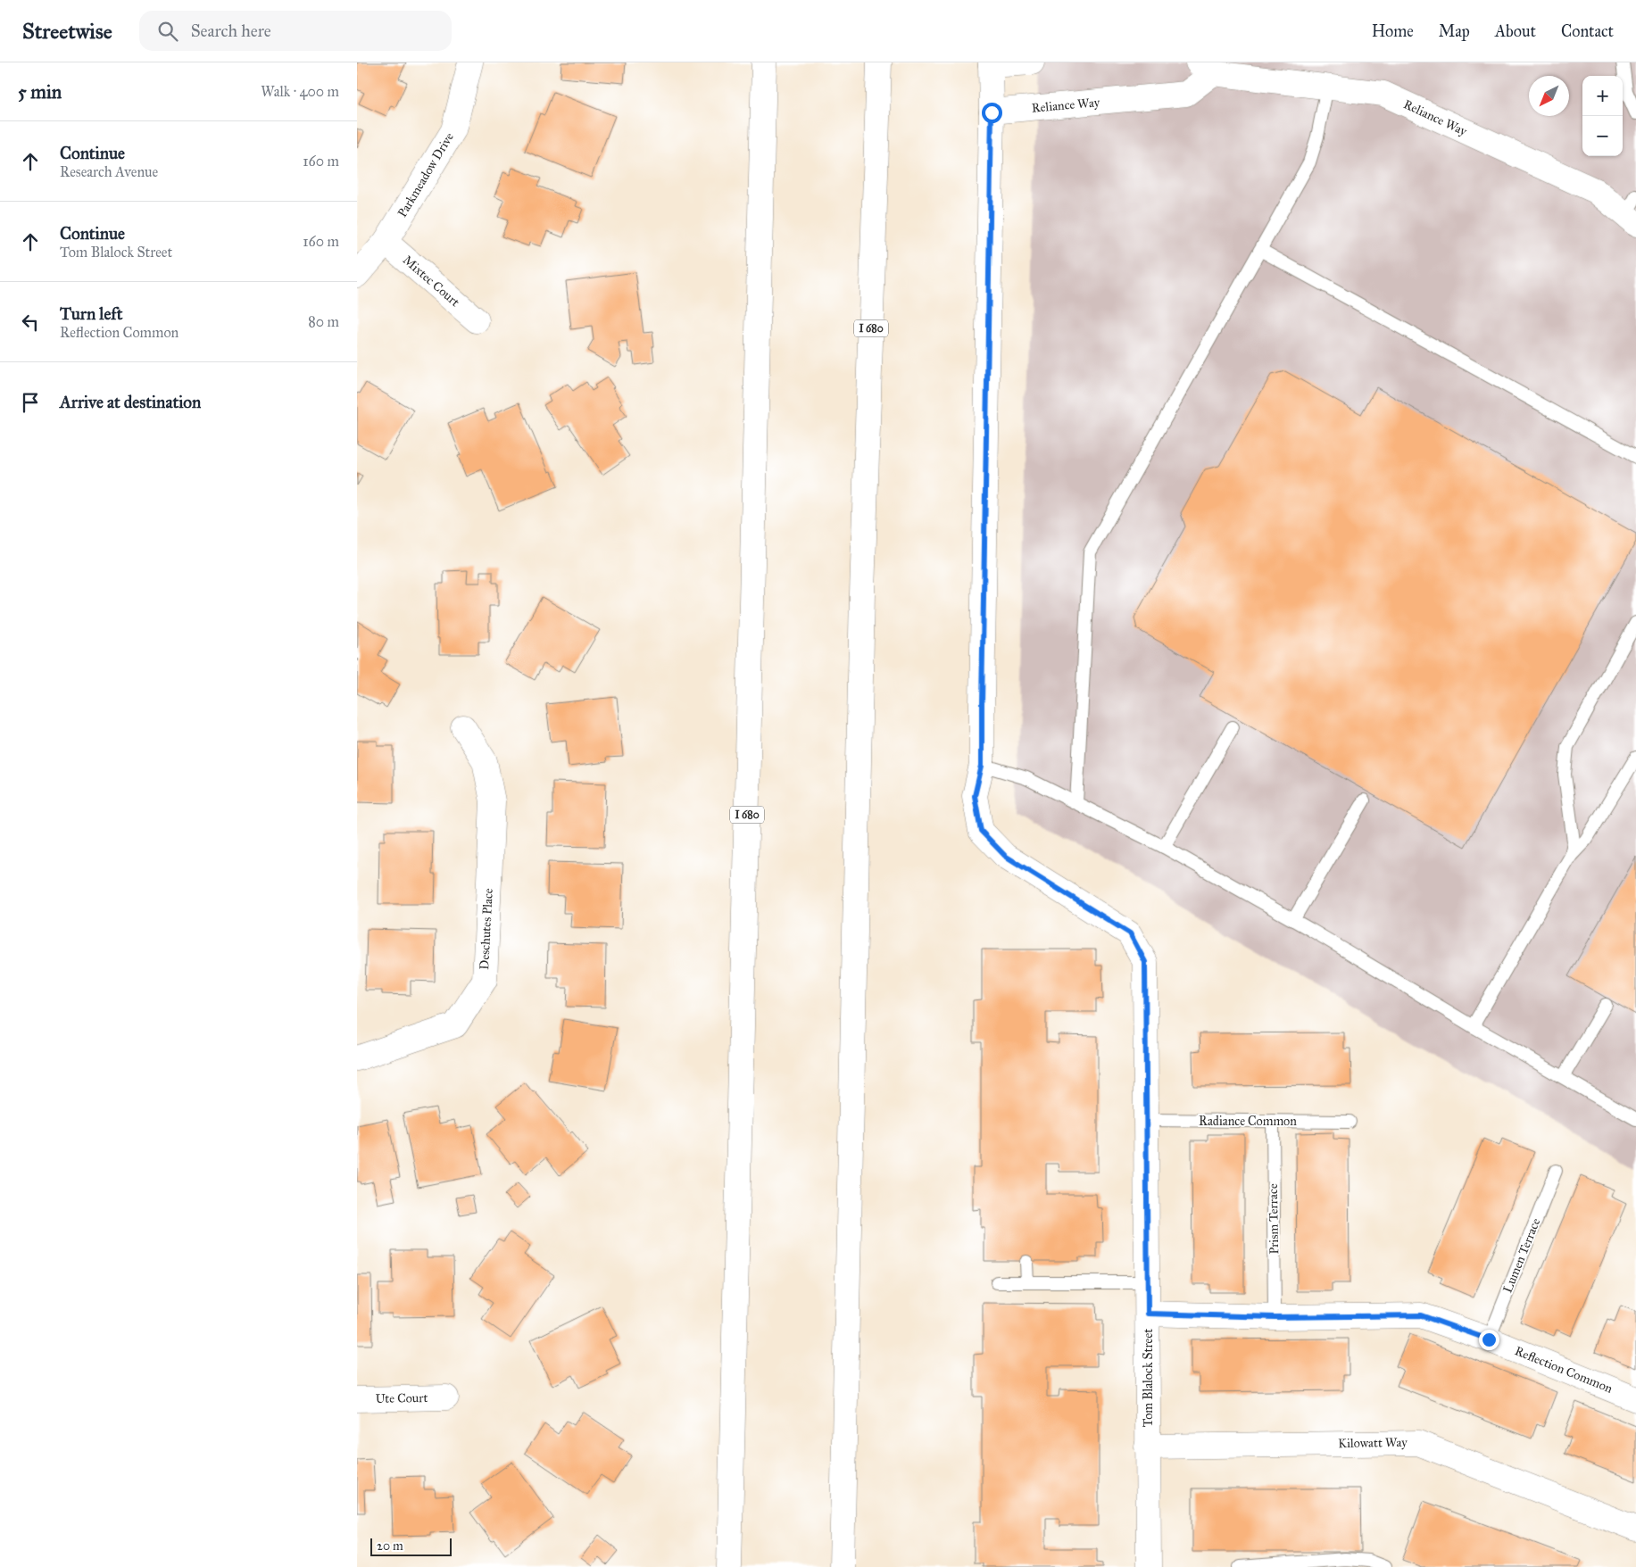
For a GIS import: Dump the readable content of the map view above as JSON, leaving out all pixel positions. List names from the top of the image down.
{
  "streets": {
    "main road": [
      "Reliance Way",
      "Parkmeadow Drive",
      "Mixtec Court",
      "I 680",
      "Deschutes Place",
      "Reflection Common",
      "Tom Blalock Street",
      "Ute Court",
      "Kilowatt Way"
    ],
    "lane": ["Radiance Common", "Prism Terrace", "Lumen Terrace"]
  },
  "crossings": [
    ["Reliance Way", "Tom Blalock Street"],
    ["Parkmeadow Drive", "Mixtec Court"],
    ["Radiance Common", "Prism Terrace"],
    ["Radiance Common", "Tom Blalock Street"],
    ["Prism Terrace", "Reflection Common"],
    ["Lumen Terrace", "Reflection Common"],
    ["Reflection Common", "Tom Blalock Street"],
    ["Tom Blalock Street", "Kilowatt Way"]
  ],
  "scale_bar": "20 m",
  "north": "bottom left",
  "page": {
    "header": "Streetwise",
    "search": "Search here",
    "nav": [
      "Home",
      "Map",
      "About",
      "Contact"
    ],
    "heading": ["5 min", "Walk · 400 m"],
    "map_buttons": ["+", "−"],
    "list": [
      ["Continue", "Research Avenue", "160 m"],
      ["Continue", "Tom Blalock Street", "160 m"],
      ["Turn left", "Reflection Common", "80 m"],
      "Arrive at destination"
    ],
    "scale": "20 m"
  }
}
